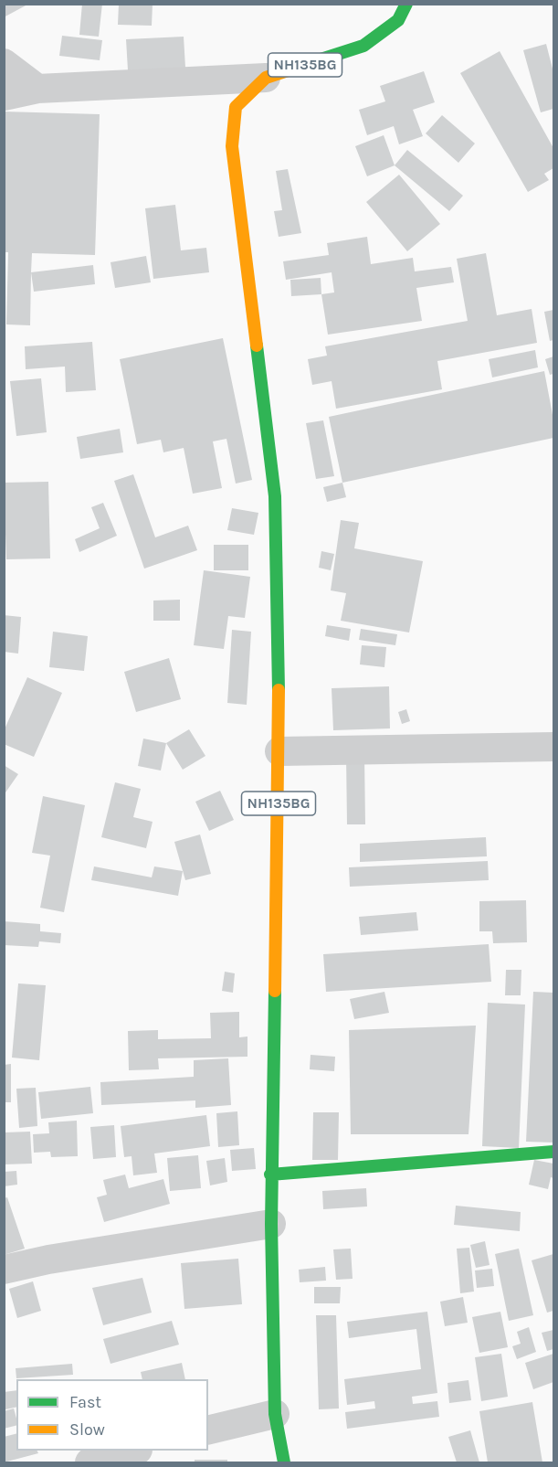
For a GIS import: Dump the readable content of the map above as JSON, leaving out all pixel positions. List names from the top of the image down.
{
  "streets": {
    "main road": ["NH135BG"]
  },
  "legend": ["Fast", "Slow"]
}
